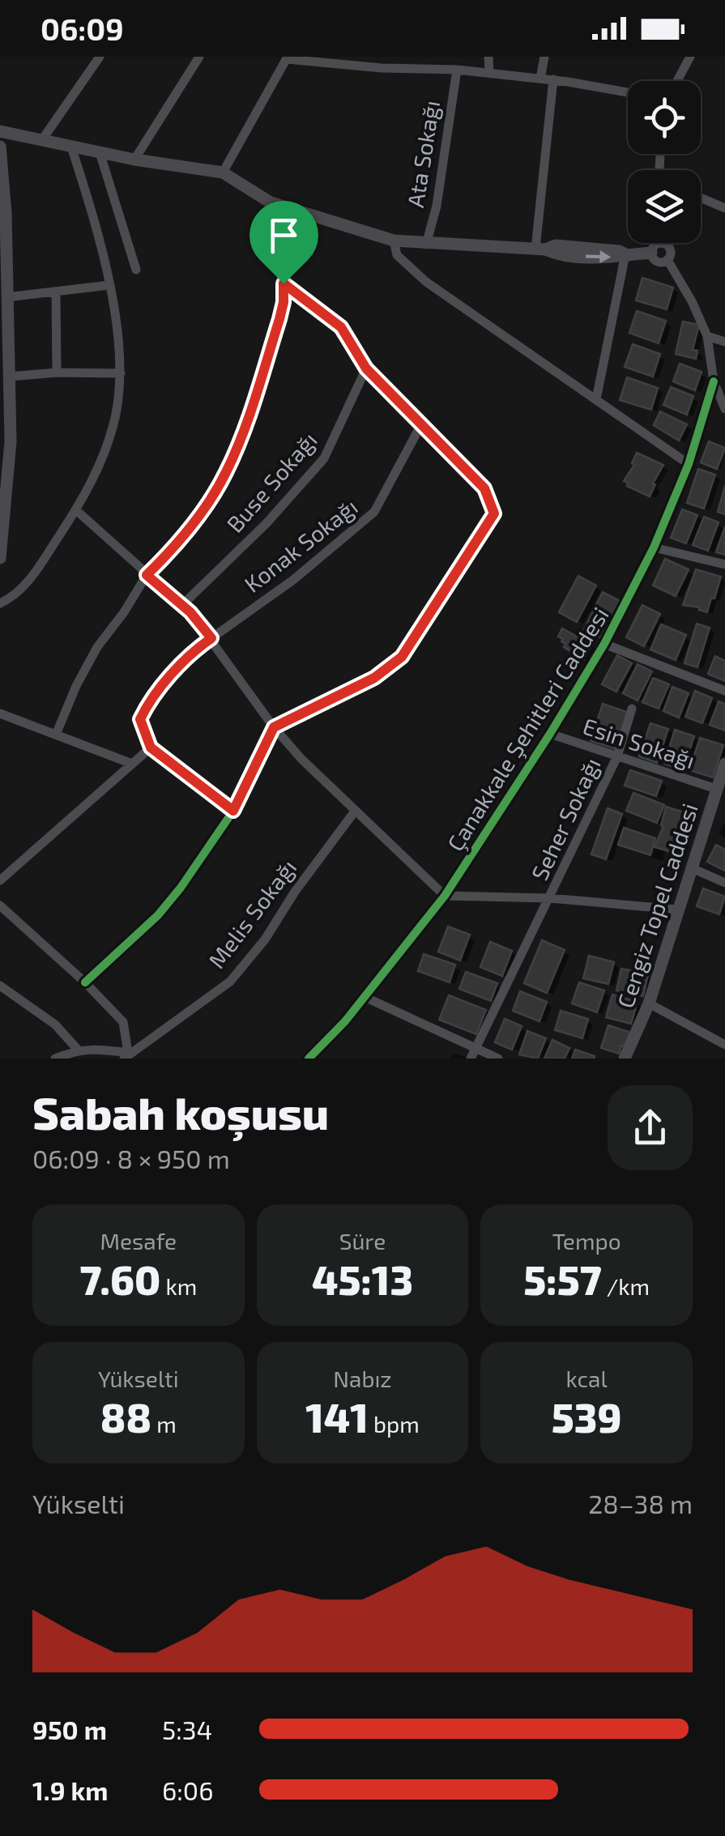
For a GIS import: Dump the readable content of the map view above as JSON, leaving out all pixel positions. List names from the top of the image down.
{
  "streets": {
    "main road": ["Cengiz Topel Caddesi"],
    "street": [
      "Ata Sokağı",
      "Buse Sokağı",
      "Konak Sokağı",
      "Çanakkale Şehitleri Caddesi",
      "Esin Sokağı",
      "Seher Sokağı",
      "Melis Sokağı"
    ]
  },
  "crossings": [
    ["Çanakkale Şehitleri Caddesi", "Esin Sokağı"],
    ["Esin Sokağı", "Seher Sokağı"],
    ["Esin Sokağı", "Cengiz Topel Caddesi"]
  ],
  "page": {
    "status": "06:09",
    "heading": ["Sabah koşusu", "06:09 · 8 × 950 m"],
    "stats": [
      ["Mesafe", "7.60 km"],
      ["Süre", "45:13"],
      ["Tempo", "5:57 /km"],
      ["Yükselti", "88 m"],
      ["Nabız", "141 bpm"],
      ["kcal", "539"]
    ],
    "chart": ["Yükselti", "28–38 m"],
    "list": [
      {
        "name": "950 m",
        "note": "5:34"
      },
      {
        "name": "1.9 km",
        "note": "6:06"
      }
    ]
  }
}
